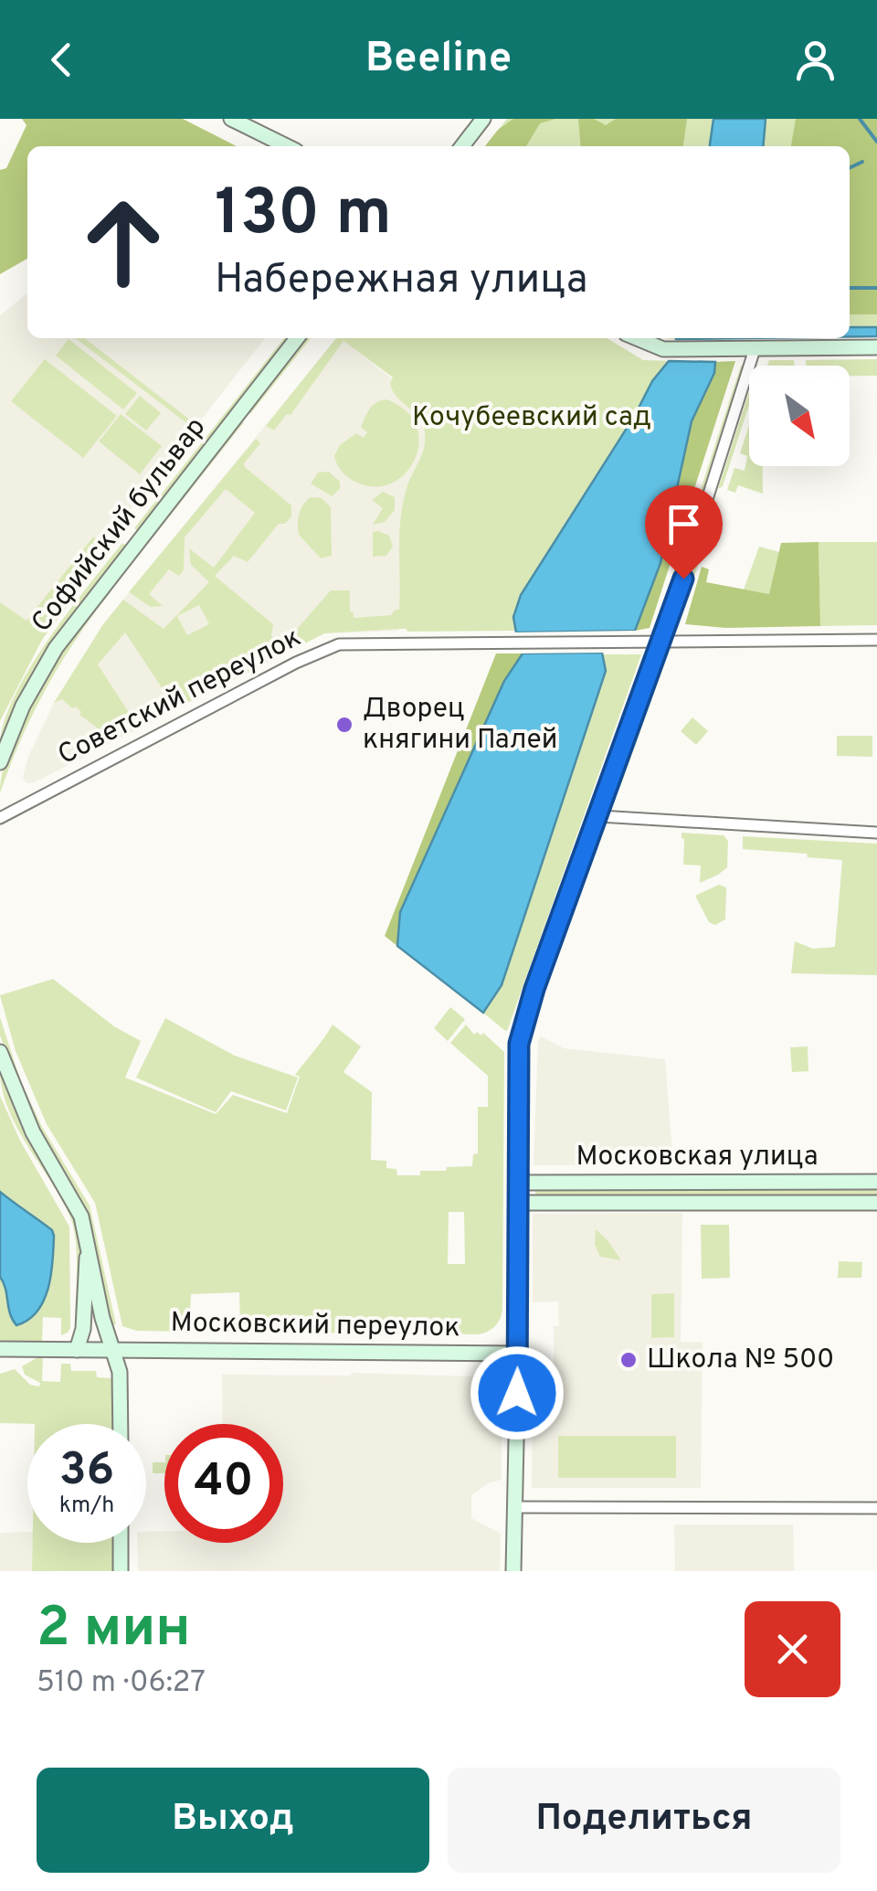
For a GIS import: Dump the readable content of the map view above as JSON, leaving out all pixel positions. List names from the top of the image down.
{
  "streets": {
    "main road": ["Софийский бульвар", "Московская улица", "Московский переулок"],
    "street": ["Советский переулок"]
  },
  "parks": ["Кочубеевский сад"],
  "places": ["Дворец княгини Палей", "Школа № 500"],
  "north": "bottom right",
  "page": {
    "header": "Beeline",
    "turn": ["130 m", "Набережная улица"],
    "speed": "36 km/h",
    "limit": "40",
    "heading": ["2 мин", "510 m · 06:27"],
    "buttons": ["Выход", "Поделиться"]
  }
}
